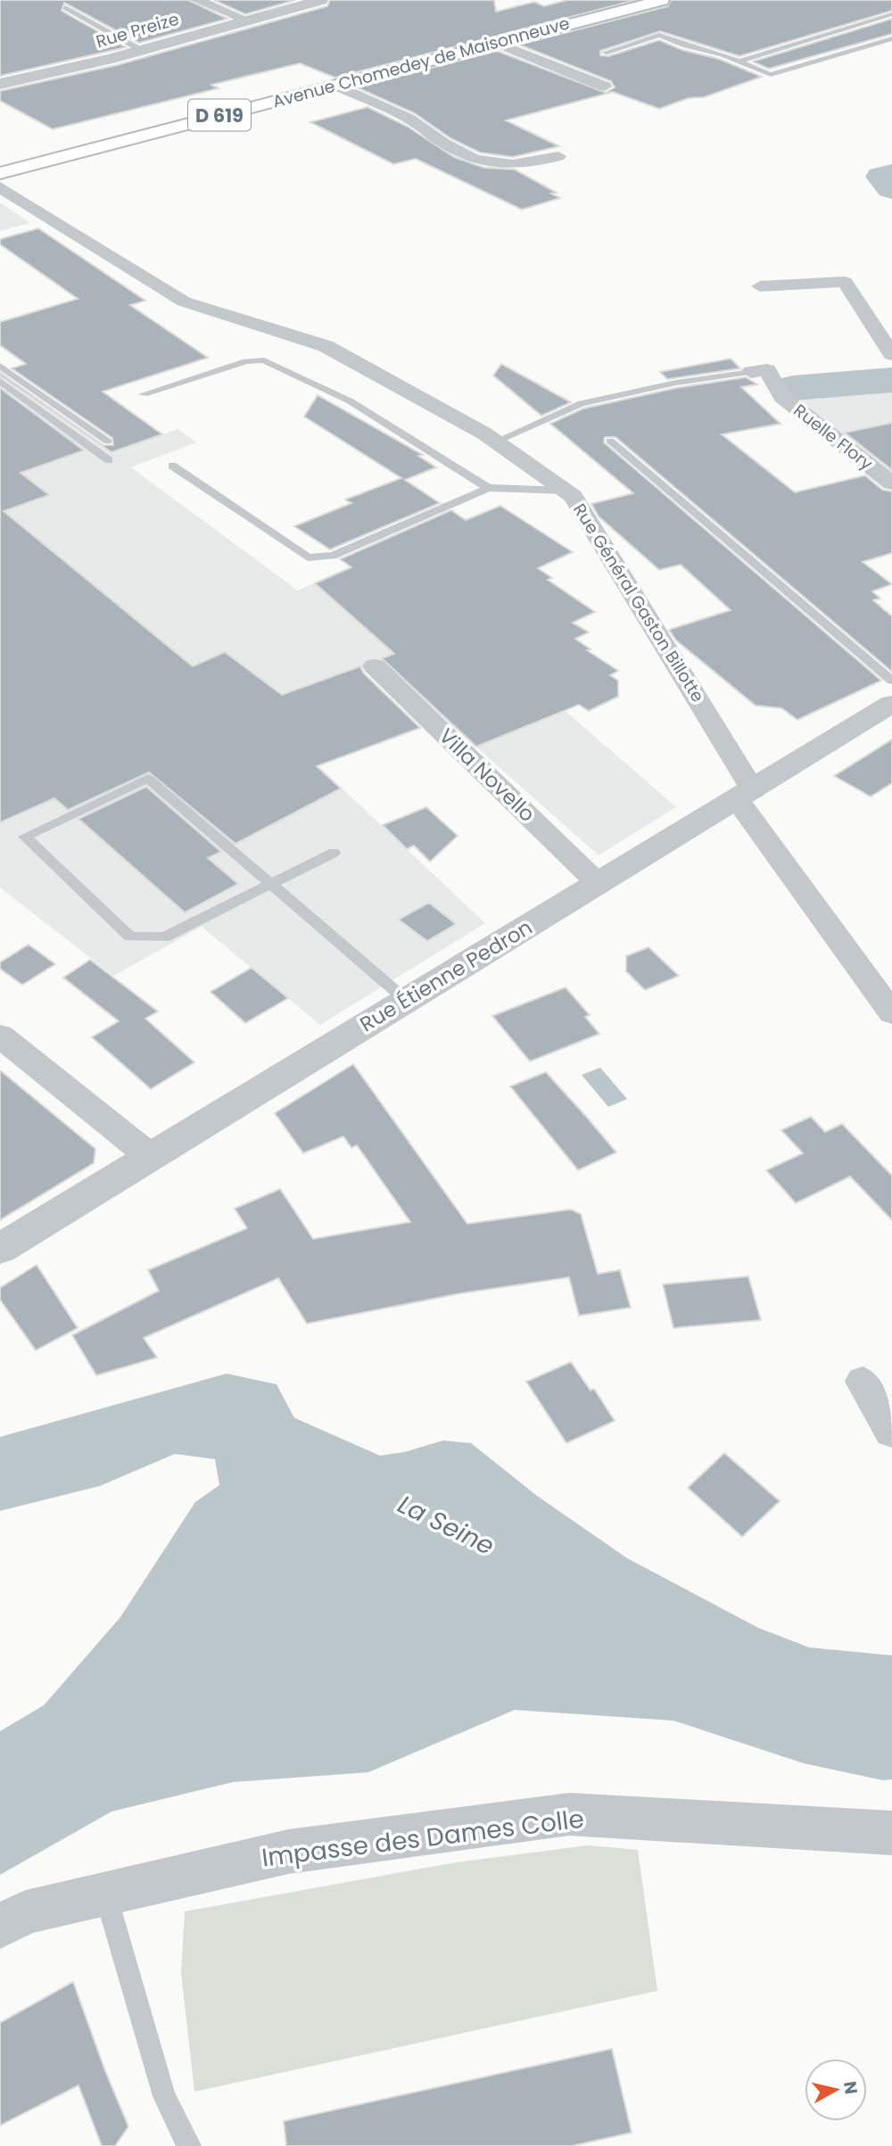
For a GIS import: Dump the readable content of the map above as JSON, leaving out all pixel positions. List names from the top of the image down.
{
  "streets": {
    "main road": ["Avenue Chomedey de Maisonneuve", "D 619"],
    "street": [
      "Rue Preize",
      "Ruelle Flory",
      "Rue Général Gaston Billotte",
      "Villa Novello",
      "Rue Étienne Pedron",
      "Impasse des Dames Colle"
    ]
  },
  "crossings": [
    ["Rue Général Gaston Billotte", "Rue Étienne Pedron"],
    ["Villa Novello", "Rue Étienne Pedron"]
  ],
  "water": ["La Seine"],
  "north": "right"
}
